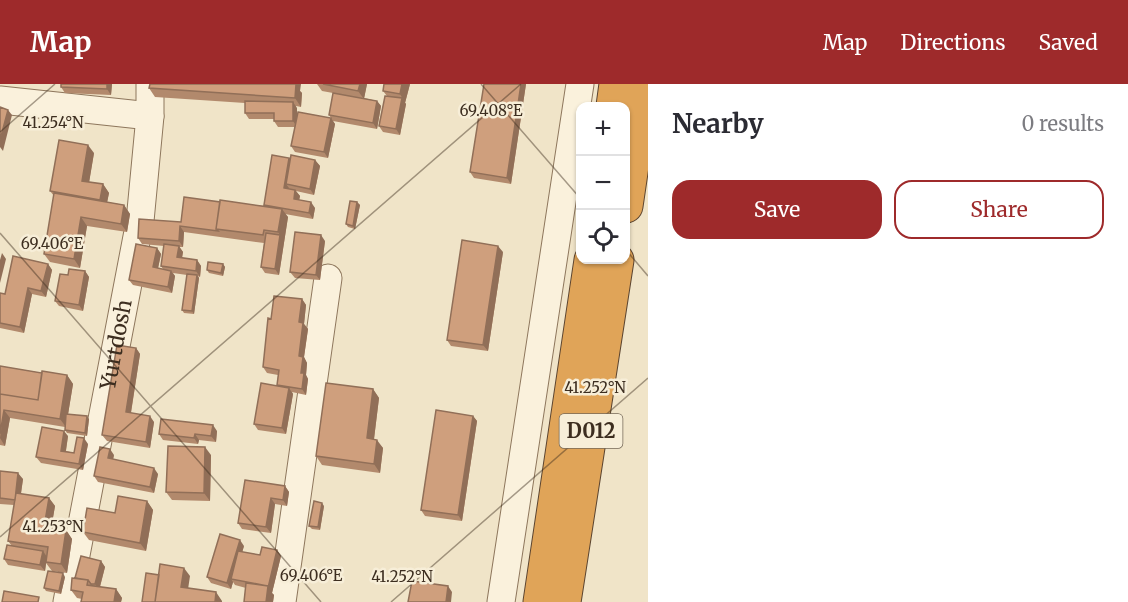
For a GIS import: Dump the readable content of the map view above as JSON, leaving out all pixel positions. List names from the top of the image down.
{
  "streets": {
    "highway": ["D012"],
    "street": ["Yurtdosh"]
  },
  "page": {
    "header": "Map",
    "nav": ["Map", "Directions", "Saved"],
    "heading": ["Nearby", "0 results"],
    "map_buttons": ["+", "−"],
    "buttons": ["Save", "Share"]
  },
  "coordinates": [
    "69.408°E",
    "41.254°N",
    "69.406°E",
    "41.252°N",
    "41.253°N"
  ]
}
